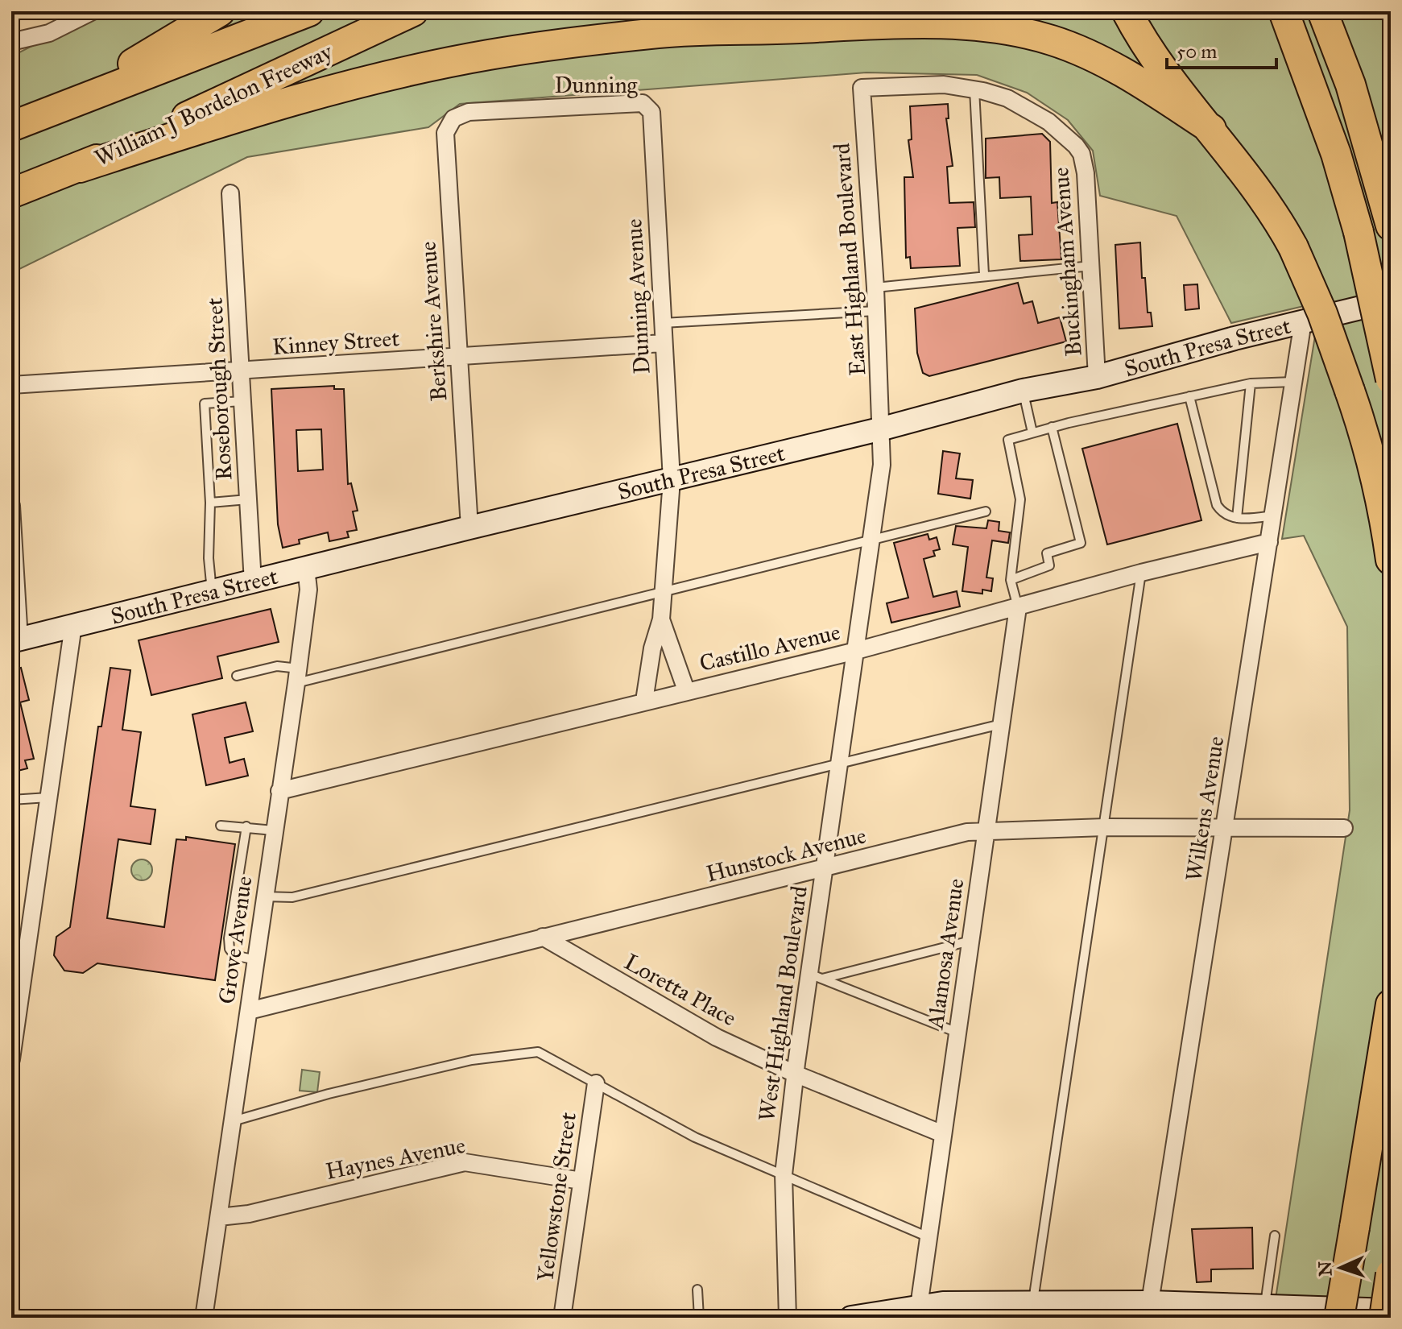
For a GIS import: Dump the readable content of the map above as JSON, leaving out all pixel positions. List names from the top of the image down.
{
  "streets": {
    "highway": ["William J Bordelon Freeway"],
    "main road": ["South Presa Street"],
    "street": [
      "Dunning",
      "East Highland Boulevard",
      "Buckingham Avenue",
      "Dunning Avenue",
      "Berkshire Avenue",
      "Kinney Street",
      "Roseborough Street",
      "Castillo Avenue",
      "Wilkens Avenue",
      "Hunstock Avenue",
      "Grove Avenue",
      "Alamosa Avenue",
      "Loretta Place",
      "West Highland Boulevard",
      "Haynes Avenue",
      "Yellowstone Street"
    ]
  },
  "crossings": [
    ["Dunning", "Dunning Avenue"],
    ["Dunning", "Berkshire Avenue"],
    ["East Highland Boulevard", "Buckingham Avenue"],
    ["East Highland Boulevard", "South Presa Street"],
    ["East Highland Boulevard", "West Highland Boulevard"],
    ["Buckingham Avenue", "South Presa Street"],
    ["Dunning Avenue", "Kinney Street"],
    ["Dunning Avenue", "South Presa Street"],
    ["Berkshire Avenue", "Kinney Street"],
    ["Berkshire Avenue", "South Presa Street"],
    ["Kinney Street", "Roseborough Street"],
    ["South Presa Street", "Roseborough Street"],
    ["South Presa Street", "Wilkens Avenue"],
    ["South Presa Street", "Grove Avenue"],
    ["South Presa Street", "West Highland Boulevard"],
    ["Castillo Avenue", "Wilkens Avenue"],
    ["Castillo Avenue", "Grove Avenue"],
    ["Castillo Avenue", "Alamosa Avenue"],
    ["Castillo Avenue", "West Highland Boulevard"],
    ["Wilkens Avenue", "Hunstock Avenue"],
    ["Hunstock Avenue", "Grove Avenue"],
    ["Hunstock Avenue", "Alamosa Avenue"],
    ["Hunstock Avenue", "Loretta Place"],
    ["Hunstock Avenue", "West Highland Boulevard"],
    ["Grove Avenue", "Haynes Avenue"],
    ["Alamosa Avenue", "Loretta Place"],
    ["Loretta Place", "West Highland Boulevard"],
    ["Haynes Avenue", "Yellowstone Street"]
  ],
  "scale_bar": "50 m",
  "north": "left"
}
